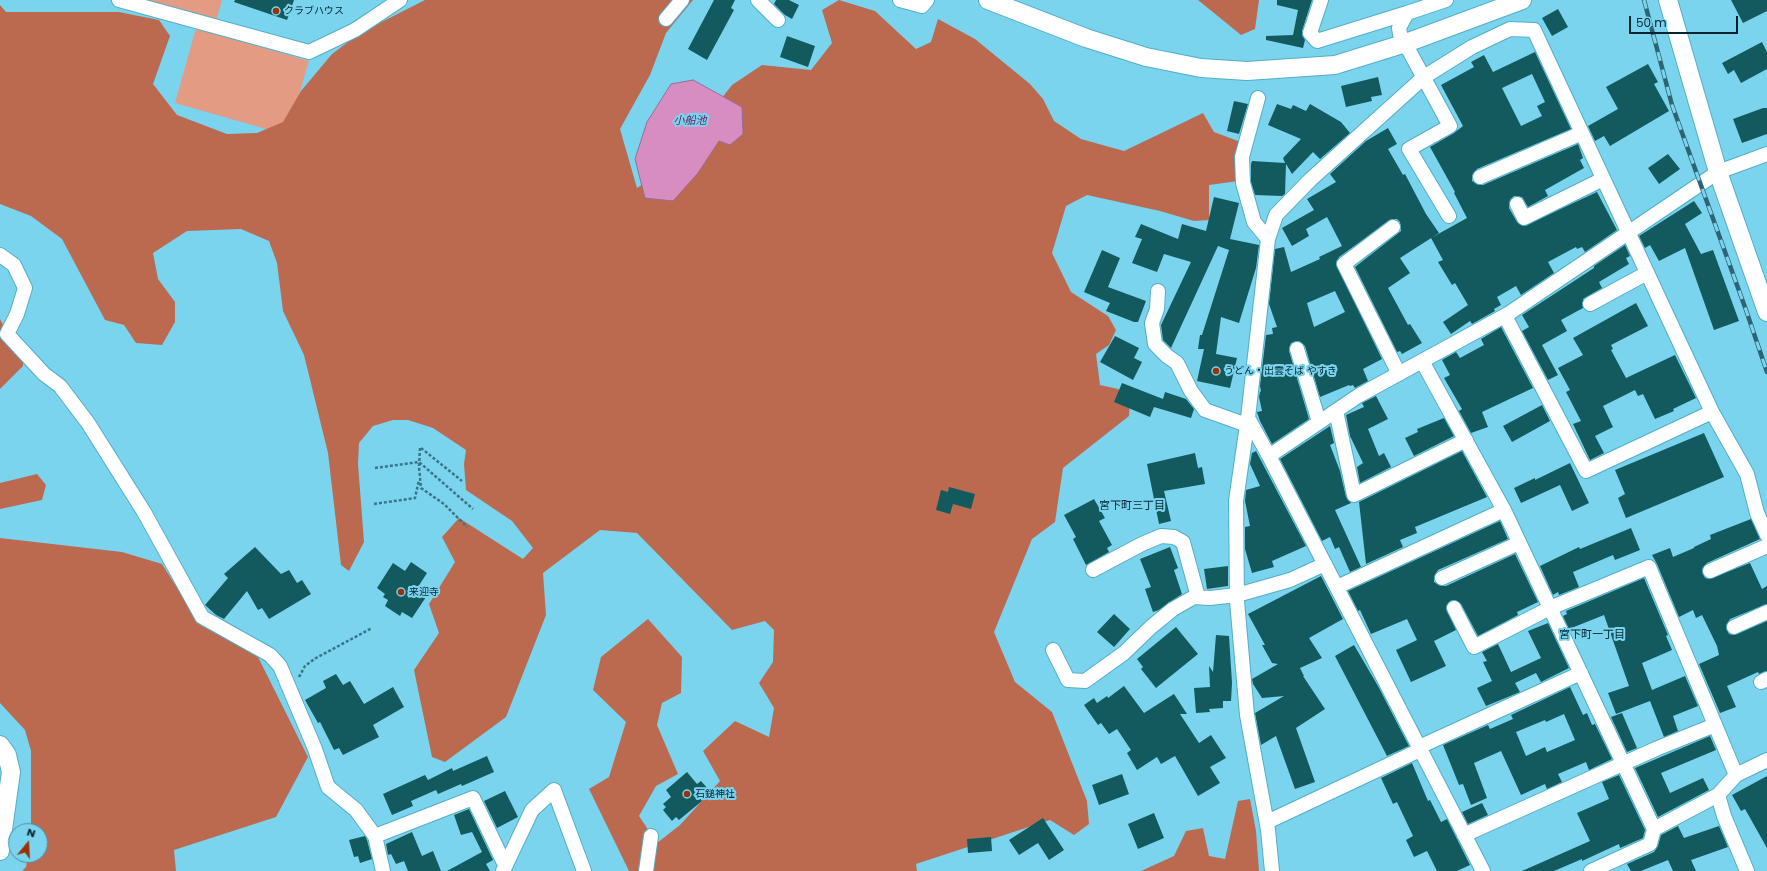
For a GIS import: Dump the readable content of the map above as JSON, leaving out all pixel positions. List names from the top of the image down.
{
  "districts": ["宮下町三丁目", "宮下町一丁目"],
  "water": ["小船池"],
  "places": [
    "クラブハウス",
    "うどん・出雲そば やすき",
    "来迎寺",
    "石鎚神社"
  ],
  "scale_bar": "50 m",
  "north": "top"
}
